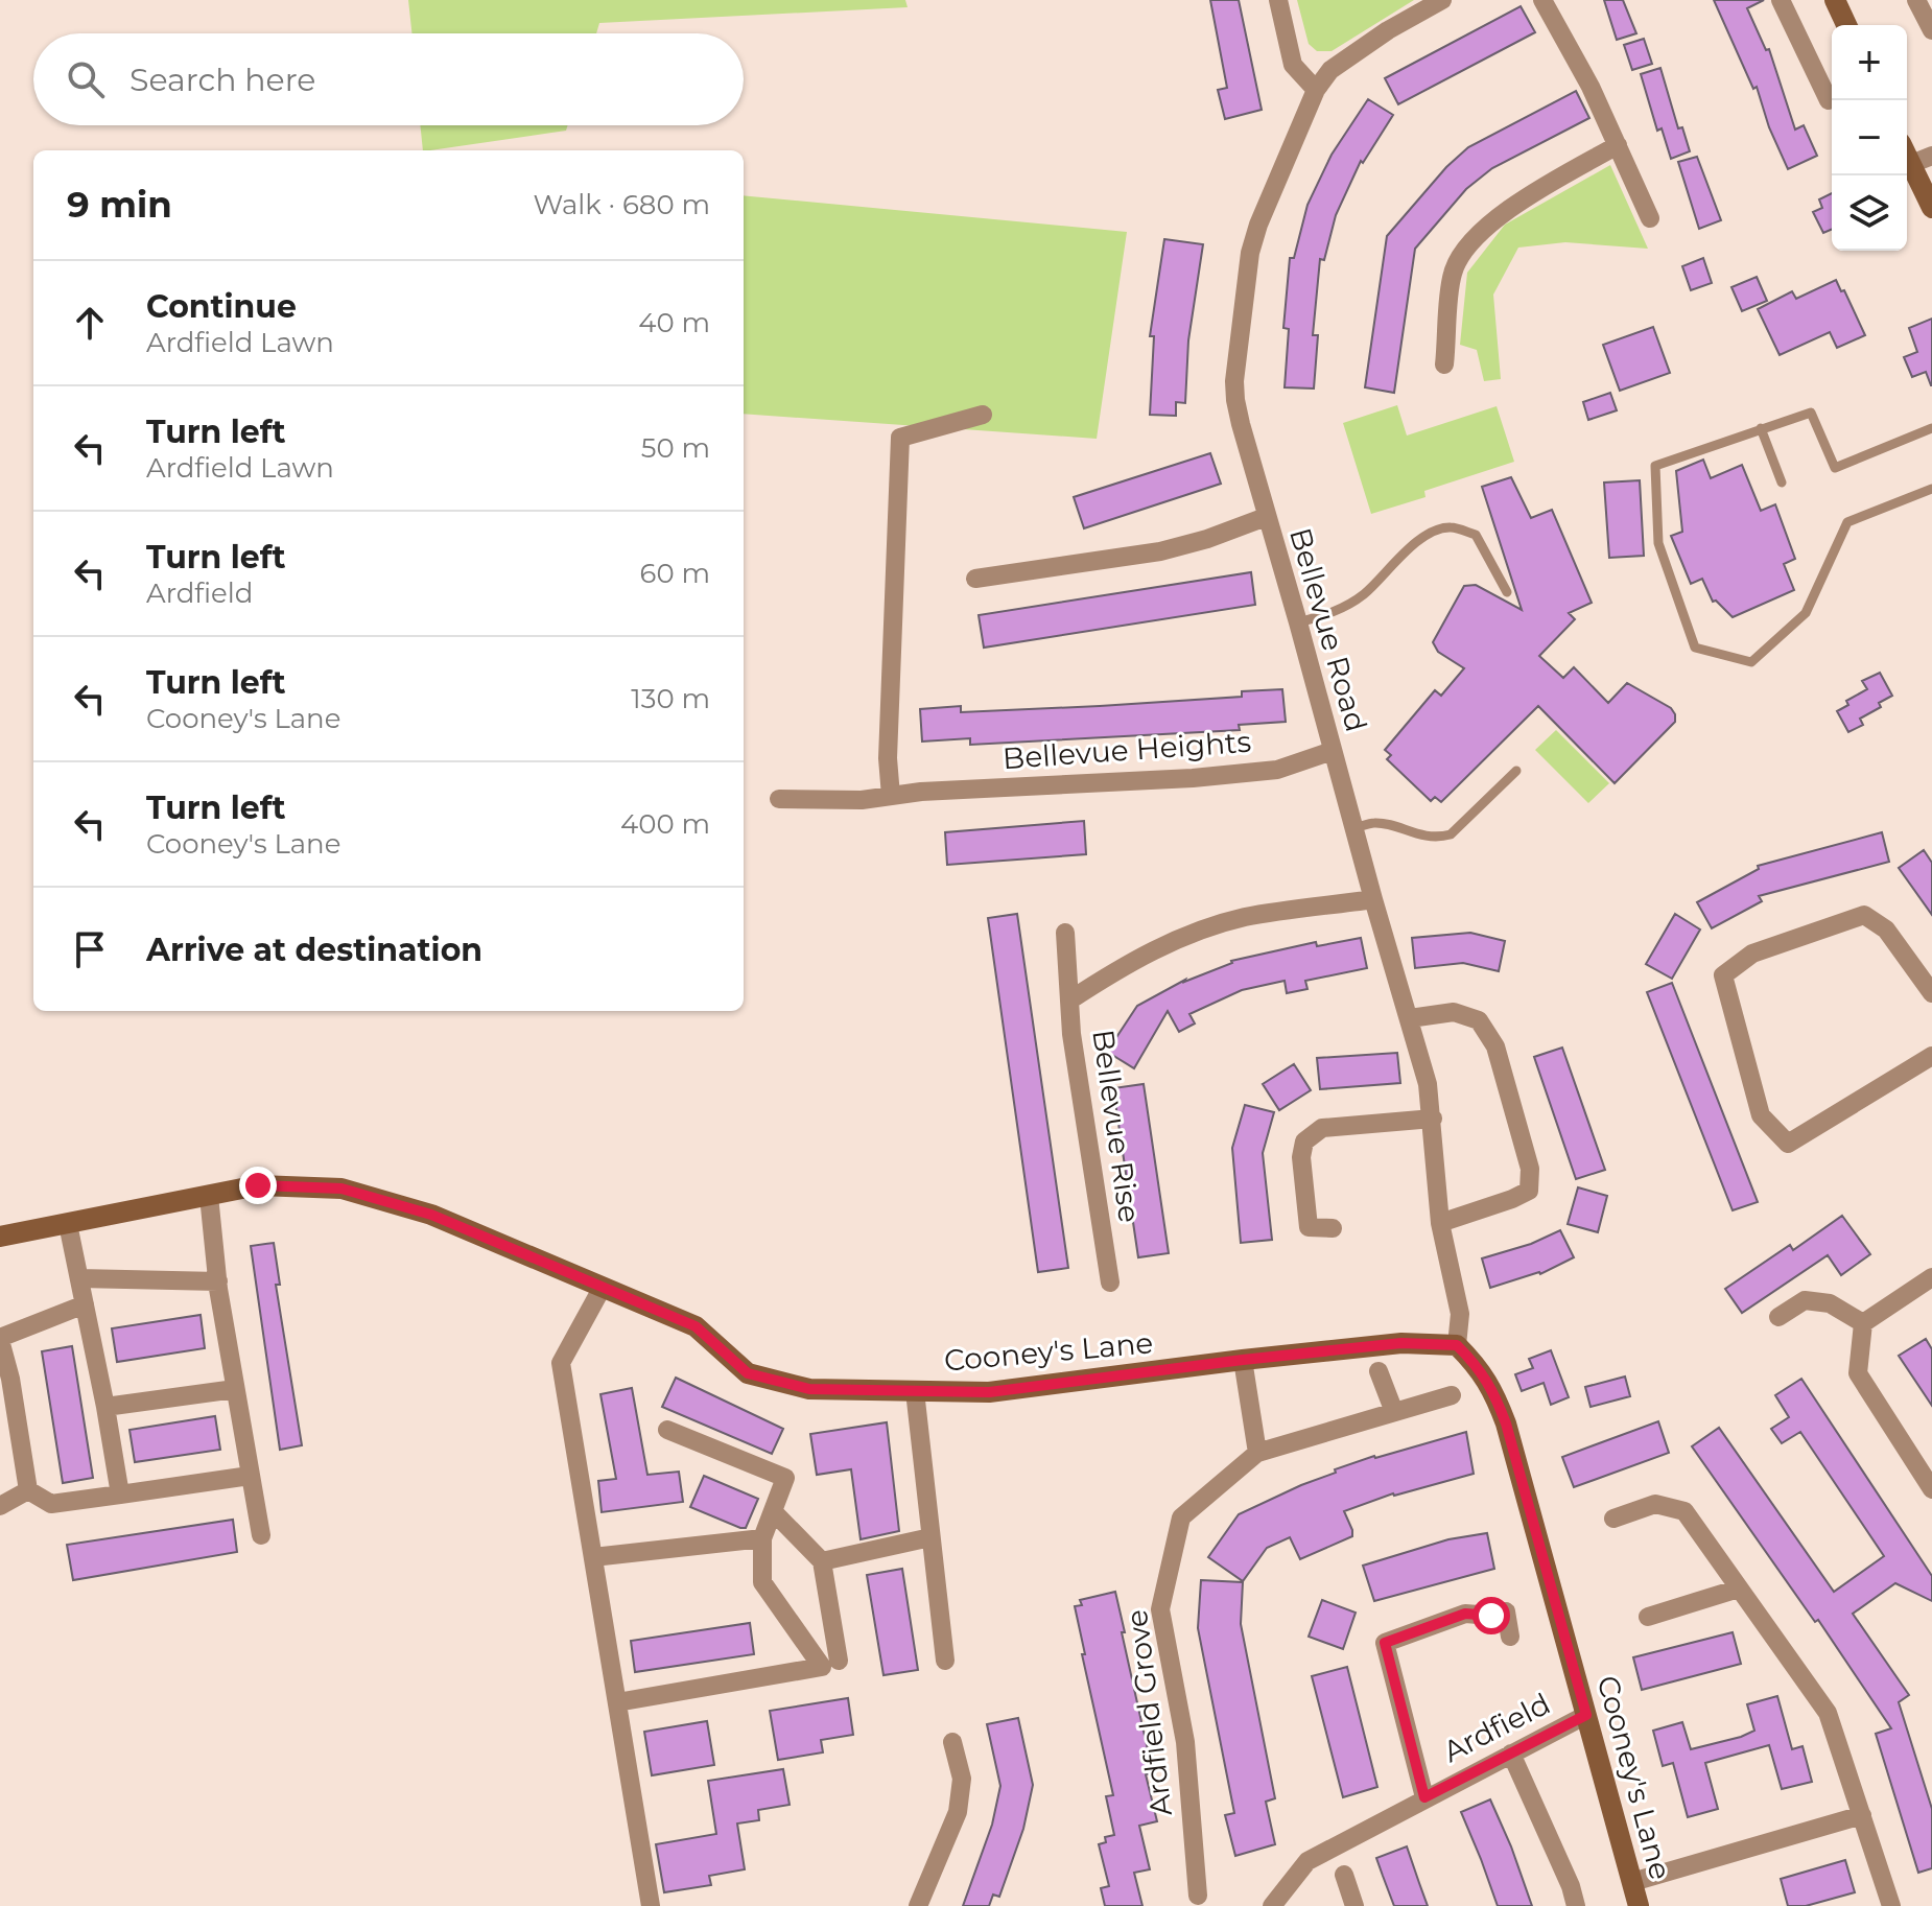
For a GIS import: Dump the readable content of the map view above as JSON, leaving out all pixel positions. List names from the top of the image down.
{
  "streets": {
    "street": [
      "Bellevue Road",
      "Bellevue Heights",
      "Bellevue Rise",
      "Cooney's Lane",
      "Ardfield Grove",
      "Ardfield"
    ]
  },
  "crossings": [
    ["Bellevue Road", "Bellevue Heights"],
    ["Bellevue Road", "Bellevue Rise"],
    ["Bellevue Road", "Cooney's Lane"],
    ["Cooney's Lane", "Ardfield"]
  ],
  "page": {
    "map_buttons": ["+", "−"],
    "search": "Search here",
    "heading": ["9 min", "Walk · 680 m"],
    "list": [
      ["Continue", "Ardfield Lawn", "40 m"],
      ["Turn left", "Ardfield Lawn", "50 m"],
      ["Turn left", "Ardfield", "60 m"],
      ["Turn left", "Cooney's Lane", "130 m"],
      ["Turn left", "Cooney's Lane", "400 m"],
      "Arrive at destination"
    ]
  }
}
